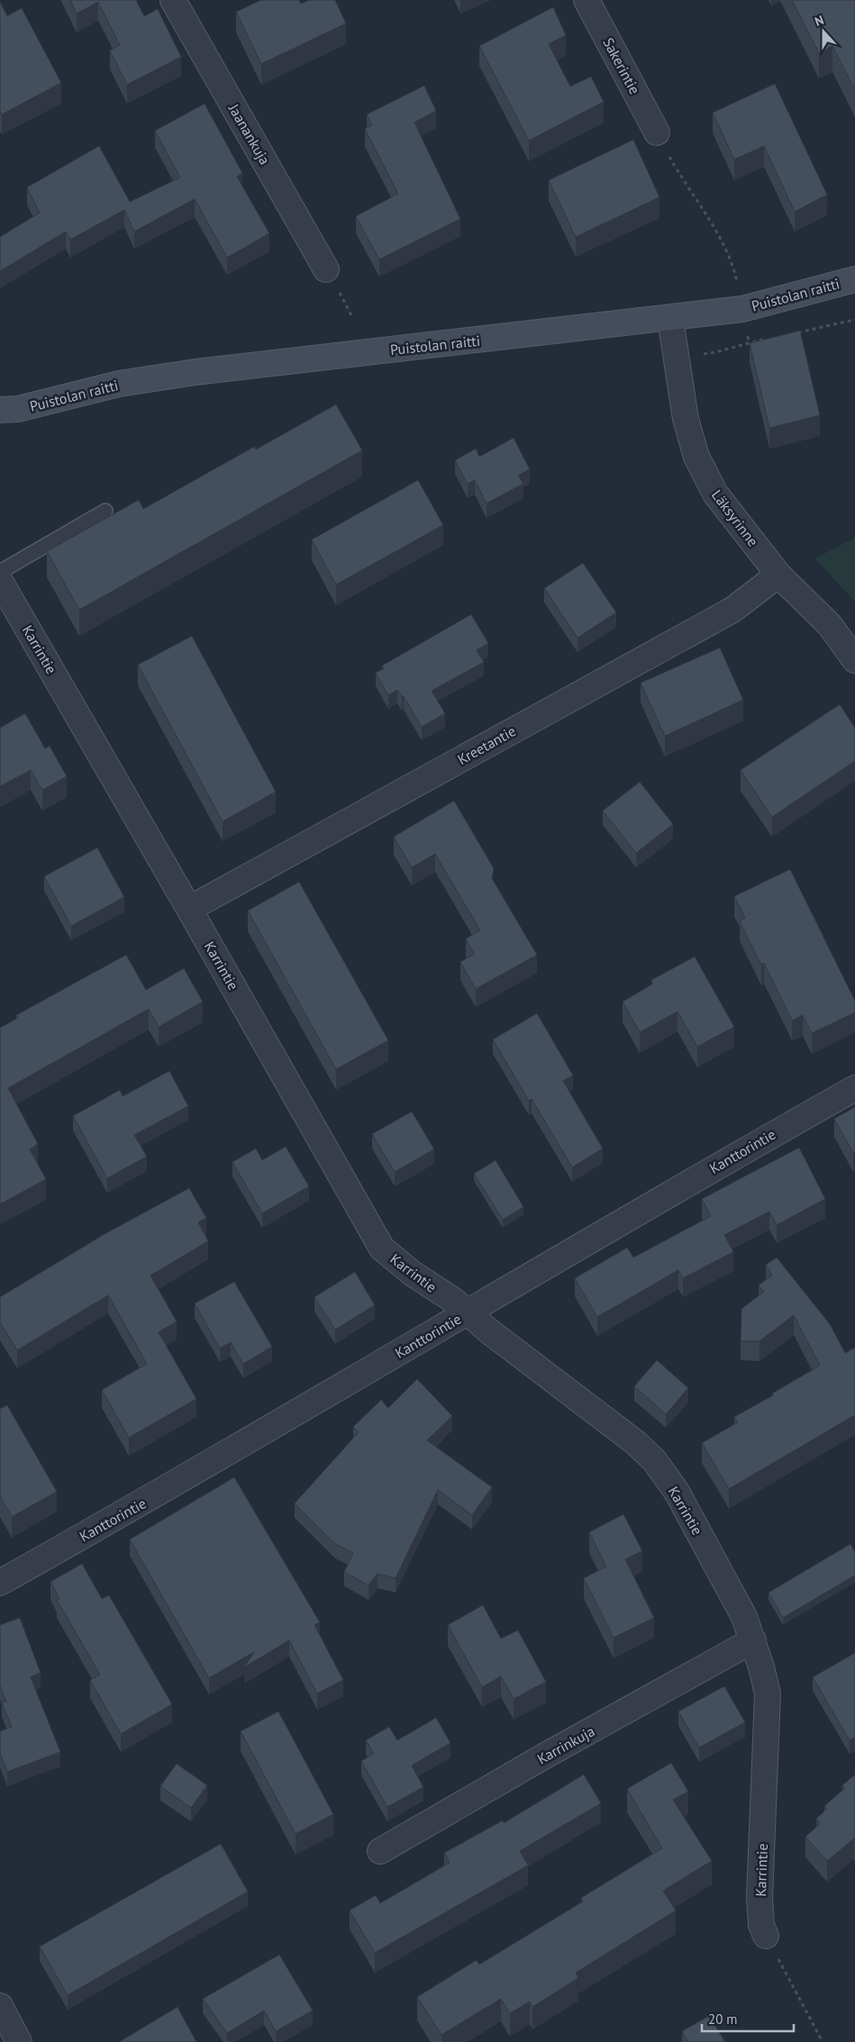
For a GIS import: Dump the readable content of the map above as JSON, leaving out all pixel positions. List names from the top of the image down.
{
  "streets": {
    "main road": ["Puistolan raitti"],
    "street": [
      "Sakerintie",
      "Jaanankuja",
      "Läksyrinne",
      "Karrintie",
      "Kreetantie",
      "Kanttorintie",
      "Karrinkuja"
    ]
  },
  "crossings": [
    ["Puistolan raitti", "Läksyrinne"],
    ["Läksyrinne", "Kreetantie"],
    ["Karrintie", "Kreetantie"],
    ["Karrintie", "Kanttorintie"],
    ["Karrintie", "Karrinkuja"]
  ],
  "scale_bar": "20 m",
  "north": "top"
}
